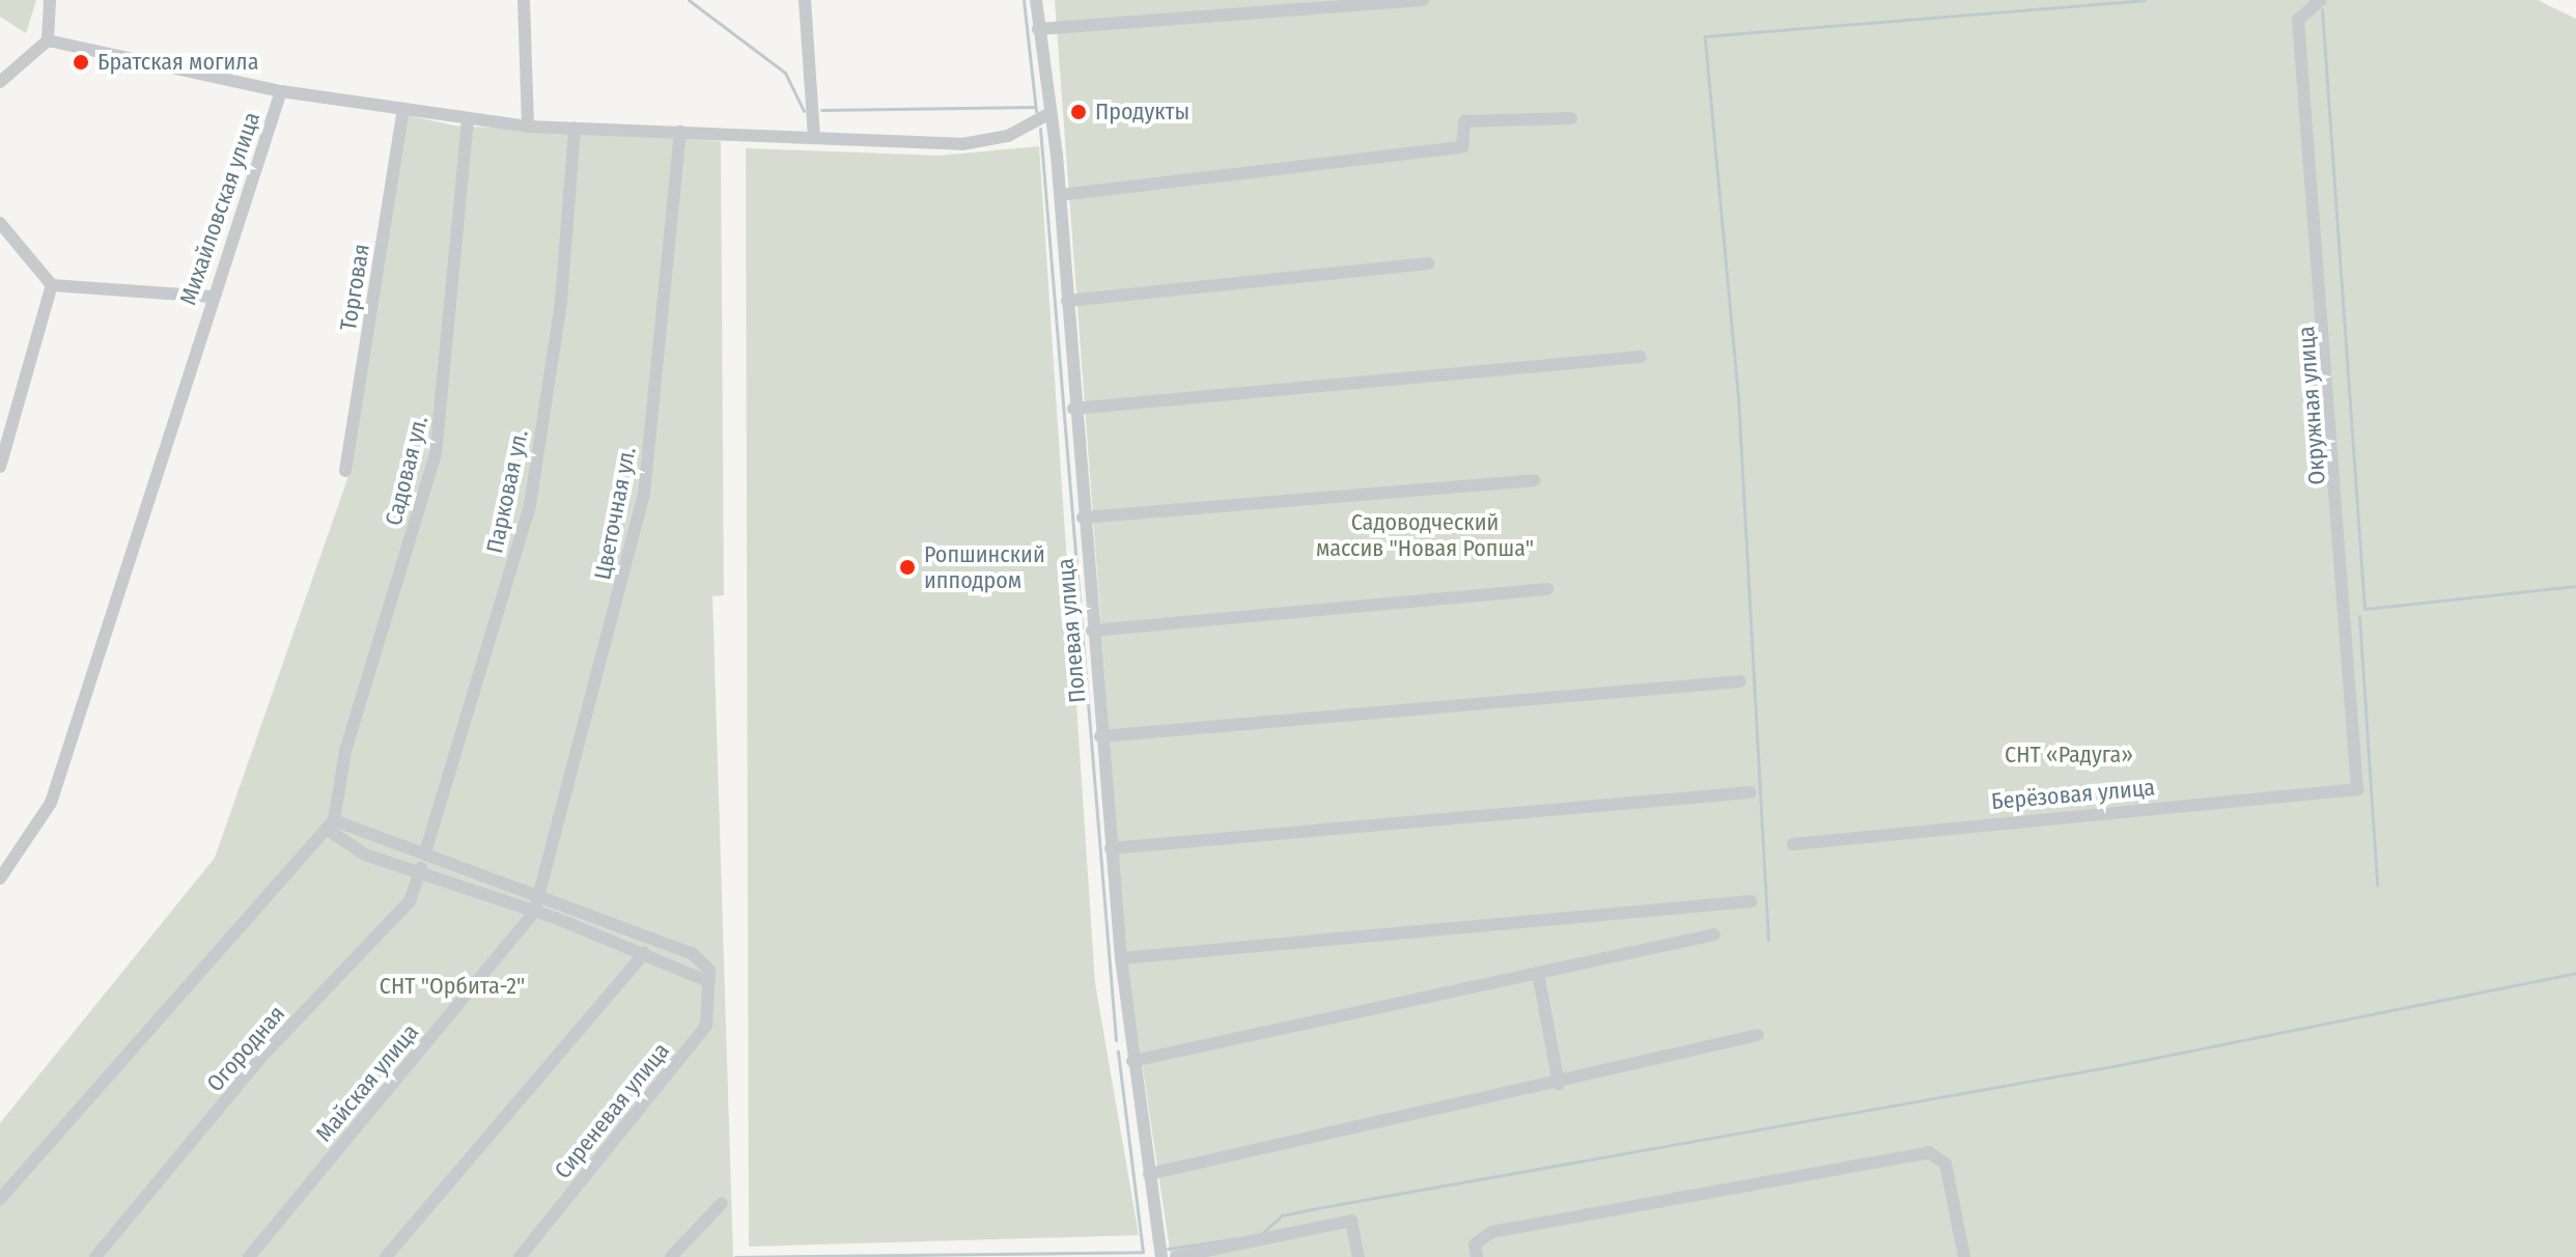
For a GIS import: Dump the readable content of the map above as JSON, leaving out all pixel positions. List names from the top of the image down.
{
  "streets": {
    "street": [
      "Михайловская улица",
      "Торговая",
      "Окружная улица",
      "Садовая ул.",
      "Парковая ул.",
      "Цветочная ул.",
      "Полевая улица",
      "Берёзовая улица",
      "Огородная",
      "Майская улица",
      "Сиреневая улица"
    ]
  },
  "crossings": [
    ["Михайловская улица", "Торговая"],
    ["Михайловская улица", "Садовая ул."],
    ["Михайловская улица", "Парковая ул."],
    ["Михайловская улица", "Цветочная ул."],
    ["Михайловская улица", "Полевая улица"],
    ["Окружная улица", "Берёзовая улица"],
    ["Цветочная ул.", "Майская улица"]
  ],
  "parks": ["Садоводческий массив \"Новая Ропша\"", "СНТ «Радуга»", "СНТ \"Орбита-2\""],
  "places": ["Братская могила", "Продукты", "Ропшинский ипподром"]
}
